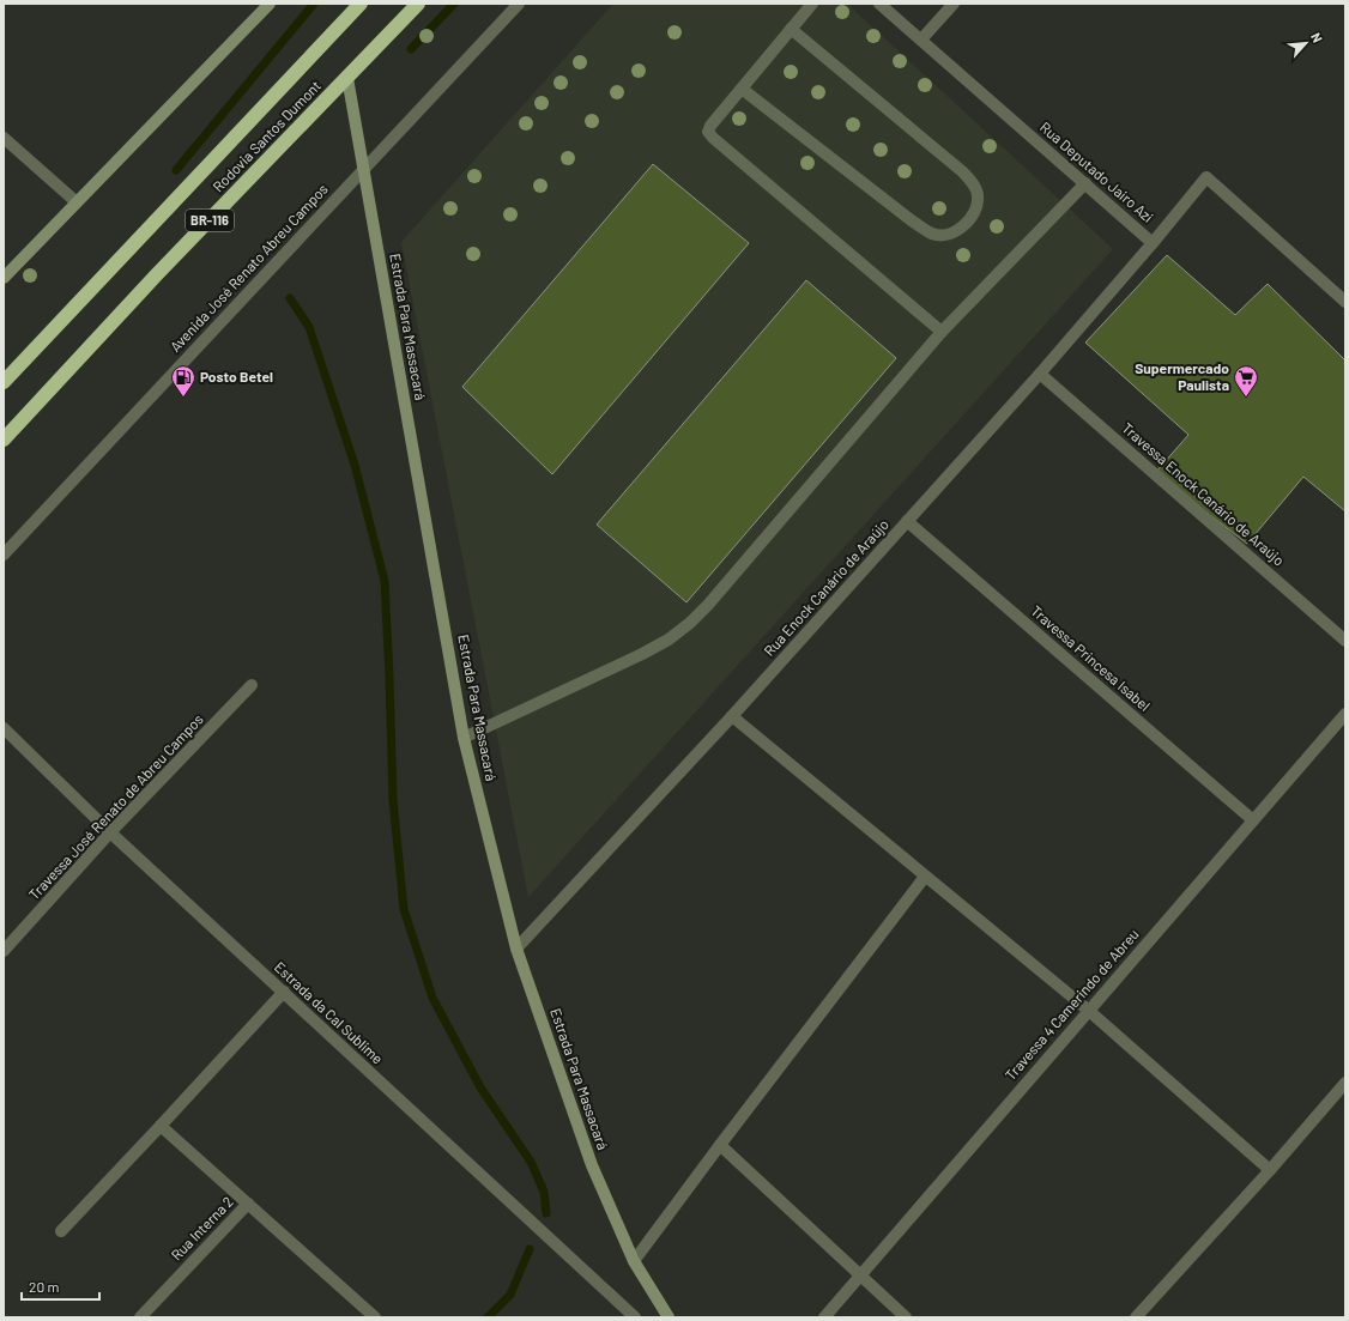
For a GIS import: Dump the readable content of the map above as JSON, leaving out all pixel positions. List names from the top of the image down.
{
  "streets": {
    "highway": ["Rodovia Santos Dumont", "BR-116"],
    "main road": ["Estrada Para Massacará"],
    "street": [
      "Rua Deputado Jairo Azi",
      "Avenida José Renato Abreu Campos",
      "Travessa Enock Canário de Araújo",
      "Rua Enock Canário de Araújo",
      "Travessa Princesa Isabel",
      "Travessa José Renato de Abreu Campos",
      "Travessa 4 Camerindo de Abreu",
      "Estrada da Cal Sublime",
      "Rua Interna 2"
    ]
  },
  "crossings": [
    ["Rodovia Santos Dumont", "Estrada Para Massacará"],
    ["Rua Deputado Jairo Azi", "Rua Enock Canário de Araújo"],
    ["Avenida José Renato Abreu Campos", "Estrada Para Massacará"],
    ["Estrada Para Massacará", "Rua Enock Canário de Araújo"],
    ["Travessa Enock Canário de Araújo", "Rua Enock Canário de Araújo"],
    ["Rua Enock Canário de Araújo", "Travessa Princesa Isabel"],
    ["Travessa Princesa Isabel", "Travessa 4 Camerindo de Abreu"],
    ["Travessa José Renato de Abreu Campos", "Estrada da Cal Sublime"]
  ],
  "places": {
    "fuel station": ["Posto Betel"],
    "supermarket": ["Supermercado Paulista"]
  },
  "scale_bar": "20 m",
  "north": "top right"
}
